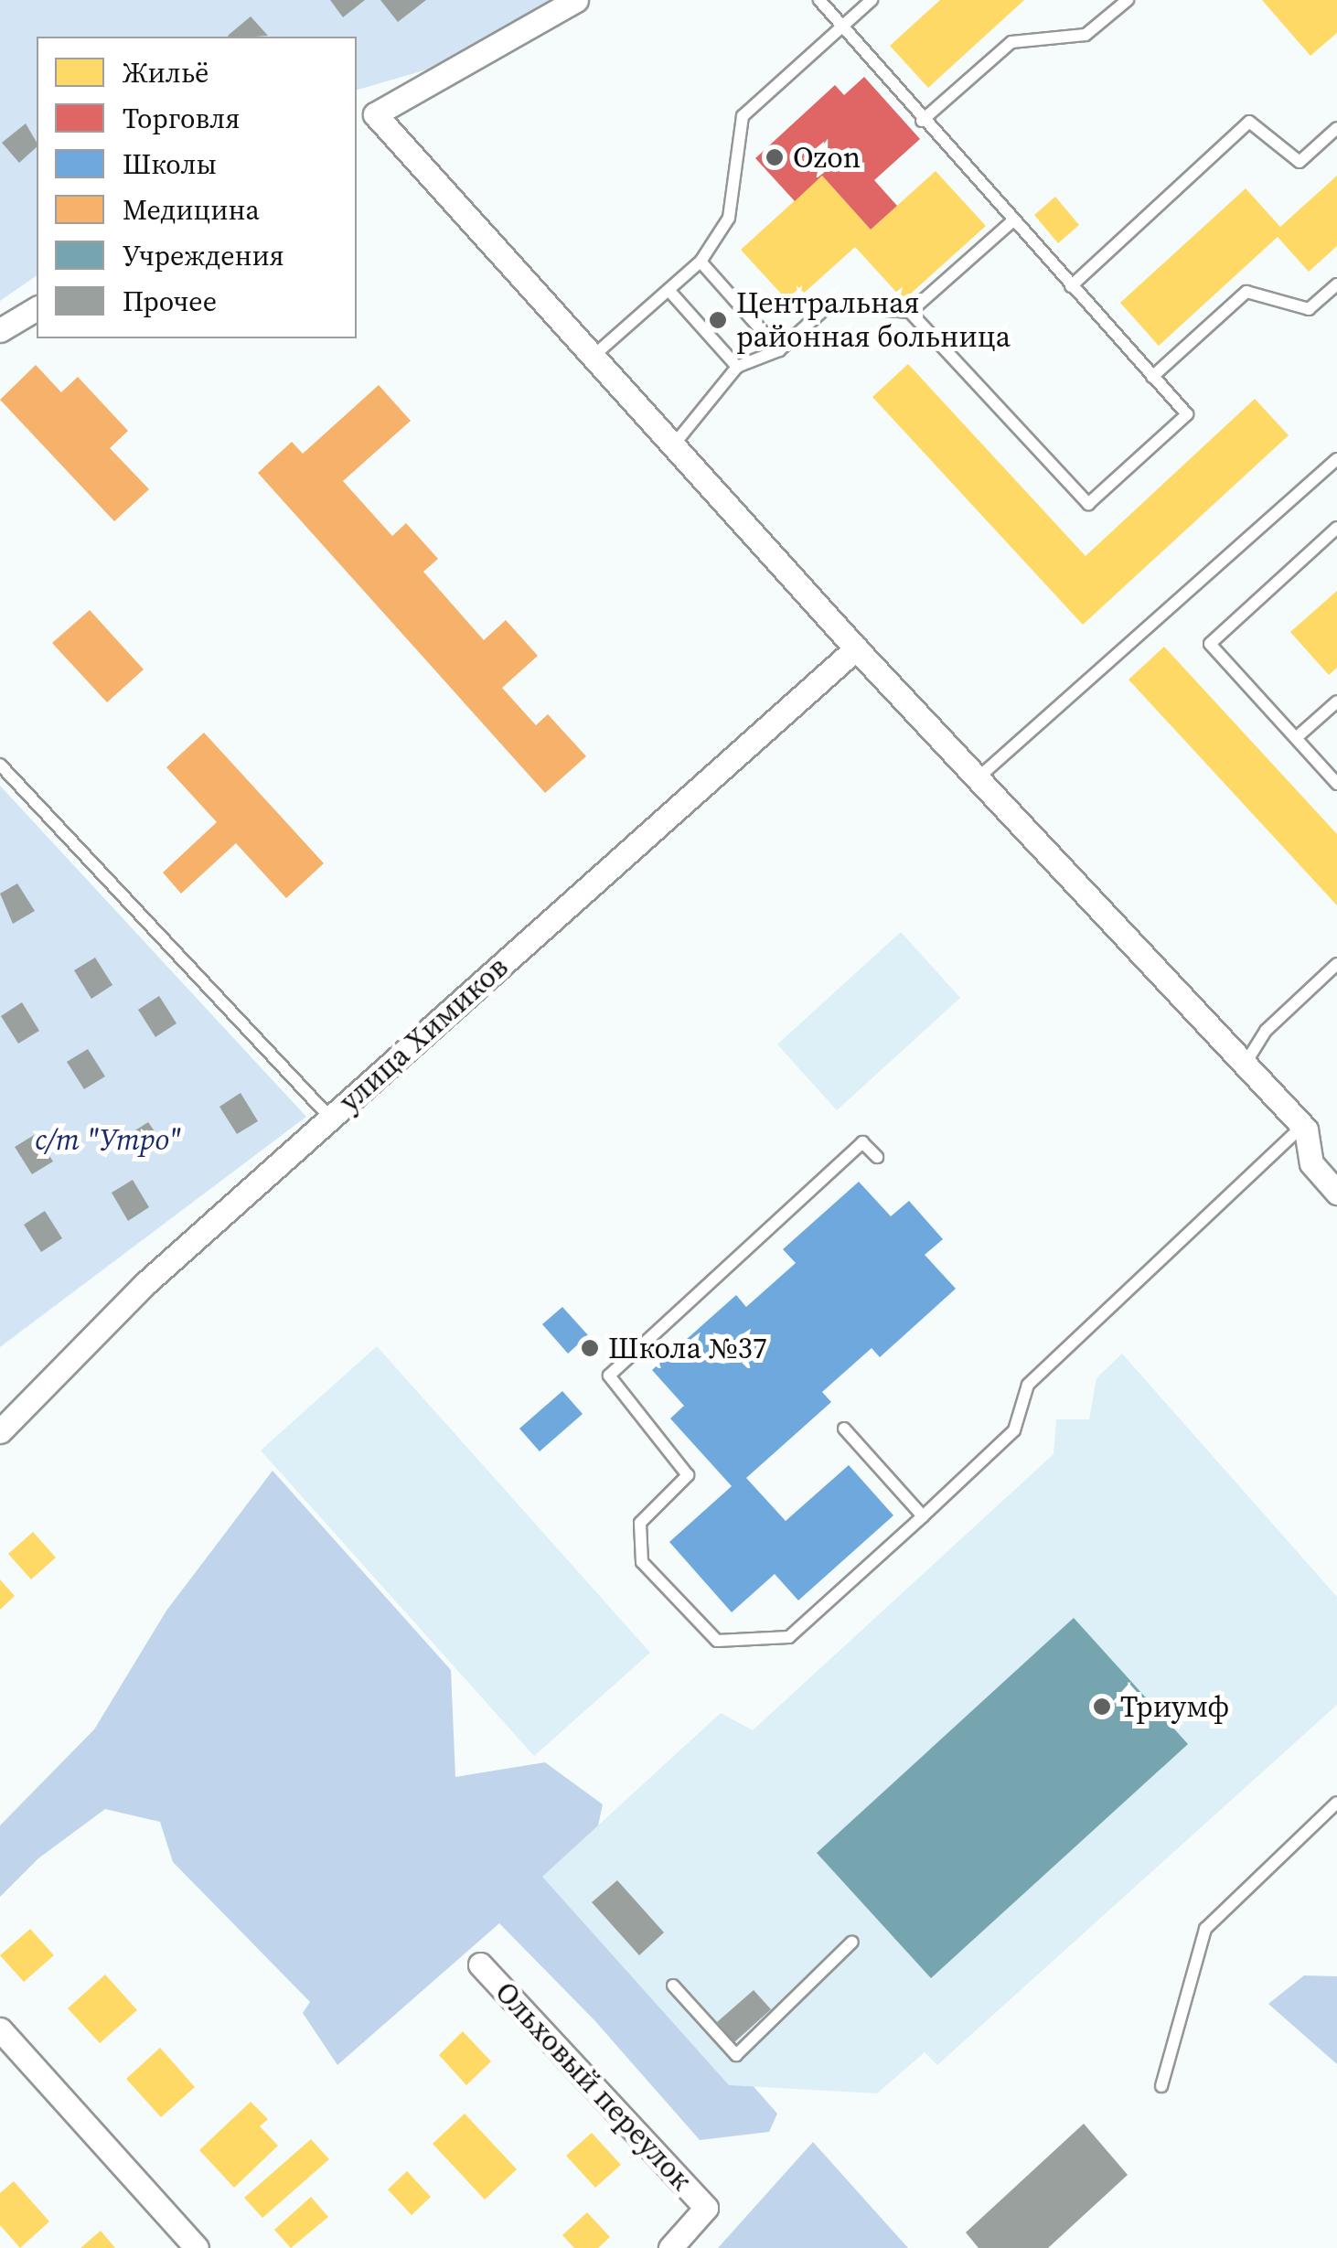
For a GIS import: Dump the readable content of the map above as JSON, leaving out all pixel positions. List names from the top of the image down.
{
  "streets": {
    "street": ["улица Химиков", "Ольховый переулок"]
  },
  "parks": ["с/т \"Утро\""],
  "places": [
    "Ozon",
    "Центральная районная больница",
    "Школа №37",
    "Триумф"
  ],
  "legend": [
    "Жильё",
    "Торговля",
    "Школы",
    "Медицина",
    "Учреждения",
    "Прочее"
  ]
}
